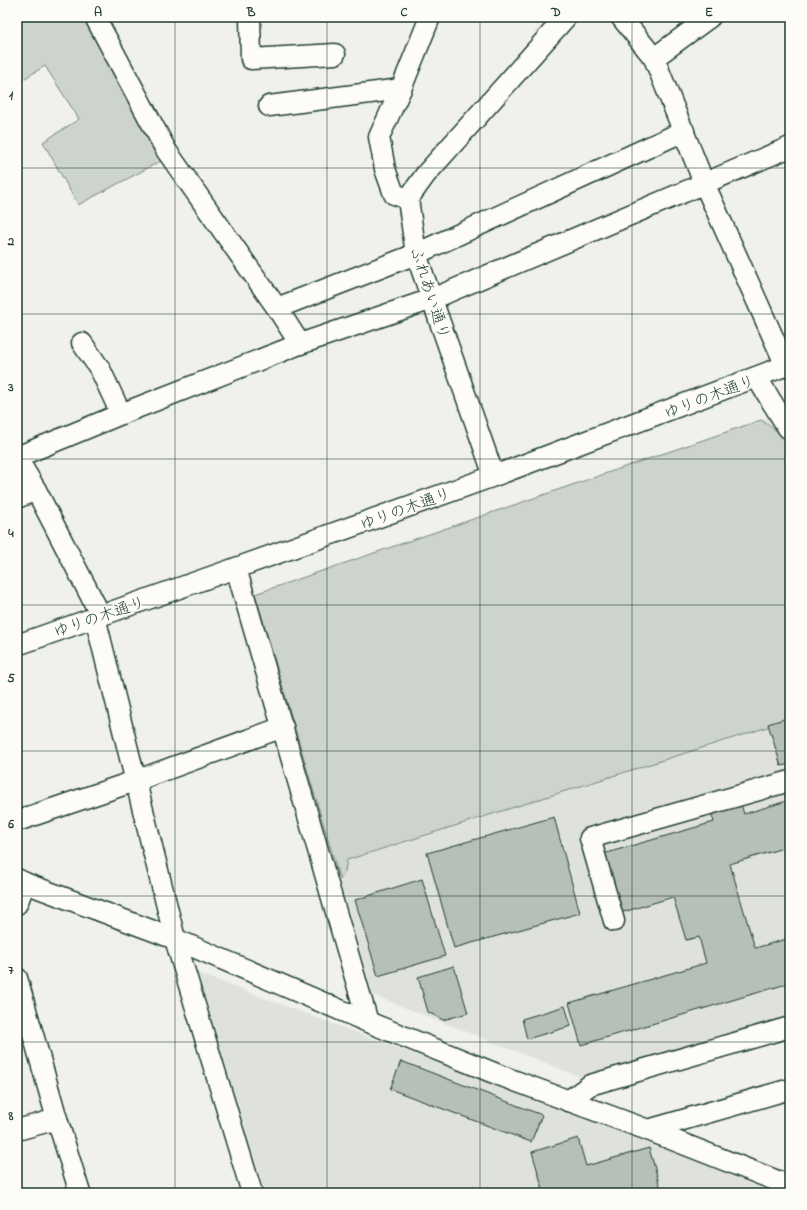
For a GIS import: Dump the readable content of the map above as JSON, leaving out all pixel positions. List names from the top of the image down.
{
  "streets": {
    "street": ["ふれあい通り", "ゆりの木通り"]
  },
  "crossings": [
    ["ふれあい通り", "ゆりの木通り"]
  ],
  "grid": {
    "columns": [
      "A",
      "B",
      "C",
      "D",
      "E"
    ],
    "rows": [
      "1",
      "2",
      "3",
      "4",
      "5",
      "6",
      "7",
      "8"
    ]
  }
}
